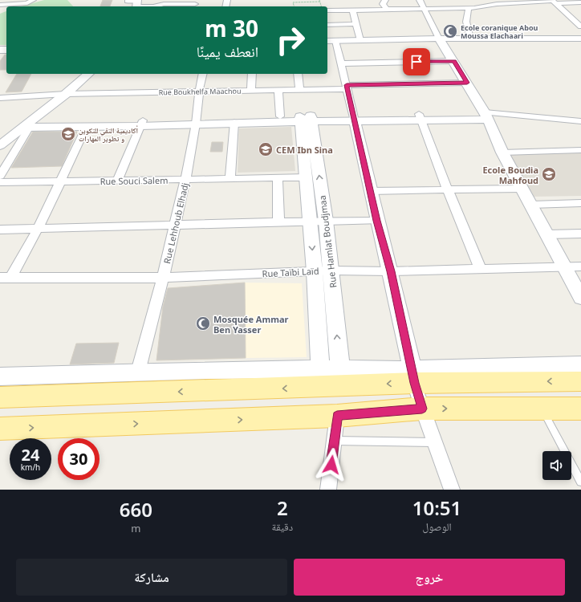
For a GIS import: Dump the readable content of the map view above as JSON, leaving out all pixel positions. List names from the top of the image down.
{
  "streets": {
    "street": [
      "Rue Boukhelfa Maachou",
      "Rue Souci Salem",
      "Rue Lehhoub Elhadj",
      "Rue Hamlat Boudjmaa",
      "Rue Taïbi Laïd"
    ]
  },
  "crossings": [
    ["Rue Boukhelfa Maachou", "Rue Lehhoub Elhadj"],
    ["Rue Souci Salem", "Rue Lehhoub Elhadj"],
    ["Rue Souci Salem", "Rue Hamlat Boudjmaa"],
    ["Rue Lehhoub Elhadj", "Rue Taïbi Laïd"],
    ["Rue Hamlat Boudjmaa", "Rue Taïbi Laïd"]
  ],
  "places": {
    "mosque": ["Ecole coranique Abou Moussa Elachaari", "Mosquée Ammar Ben Yasser"],
    "school or university": ["أكاديمية التقي للتكوين و تطوير المهارات", "CEM Ibn Sina", "Ecole Boudia Mahfoud"]
  },
  "page": {
    "turn": ["30 m", "انعطف يمينًا"],
    "speed": "24 km/h",
    "limit": "30",
    "eta": [
      "10:51",
      "الوصول",
      "2",
      "دقيقة",
      "660",
      "m"
    ],
    "buttons": ["خروج", "مشاركة"]
  }
}
